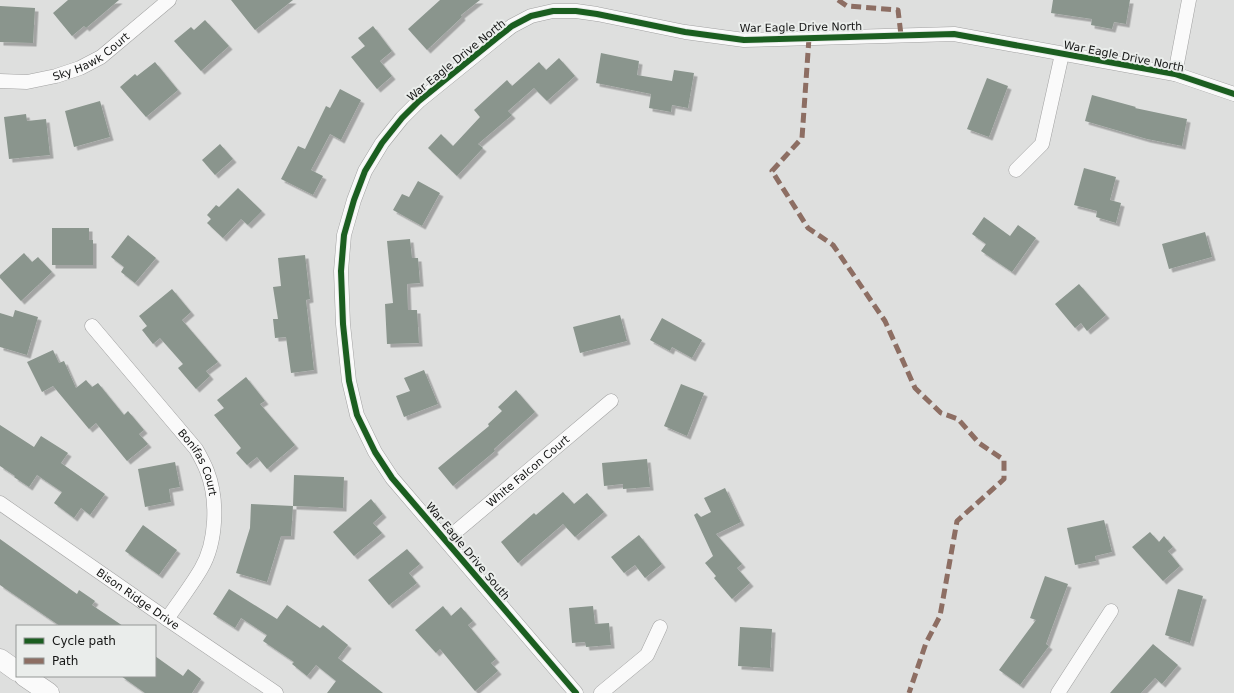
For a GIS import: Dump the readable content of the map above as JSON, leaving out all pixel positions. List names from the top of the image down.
{
  "streets": {
    "street": [
      "War Eagle Drive North",
      "Sky Hawk Court",
      "Bonifas Court",
      "White Falcon Court",
      "War Eagle Drive South",
      "Bison Ridge Drive"
    ]
  },
  "crossings": [
    ["War Eagle Drive North", "War Eagle Drive South"],
    ["Bonifas Court", "Bison Ridge Drive"],
    ["White Falcon Court", "War Eagle Drive South"]
  ],
  "legend": ["Cycle path", "Path"]
}
